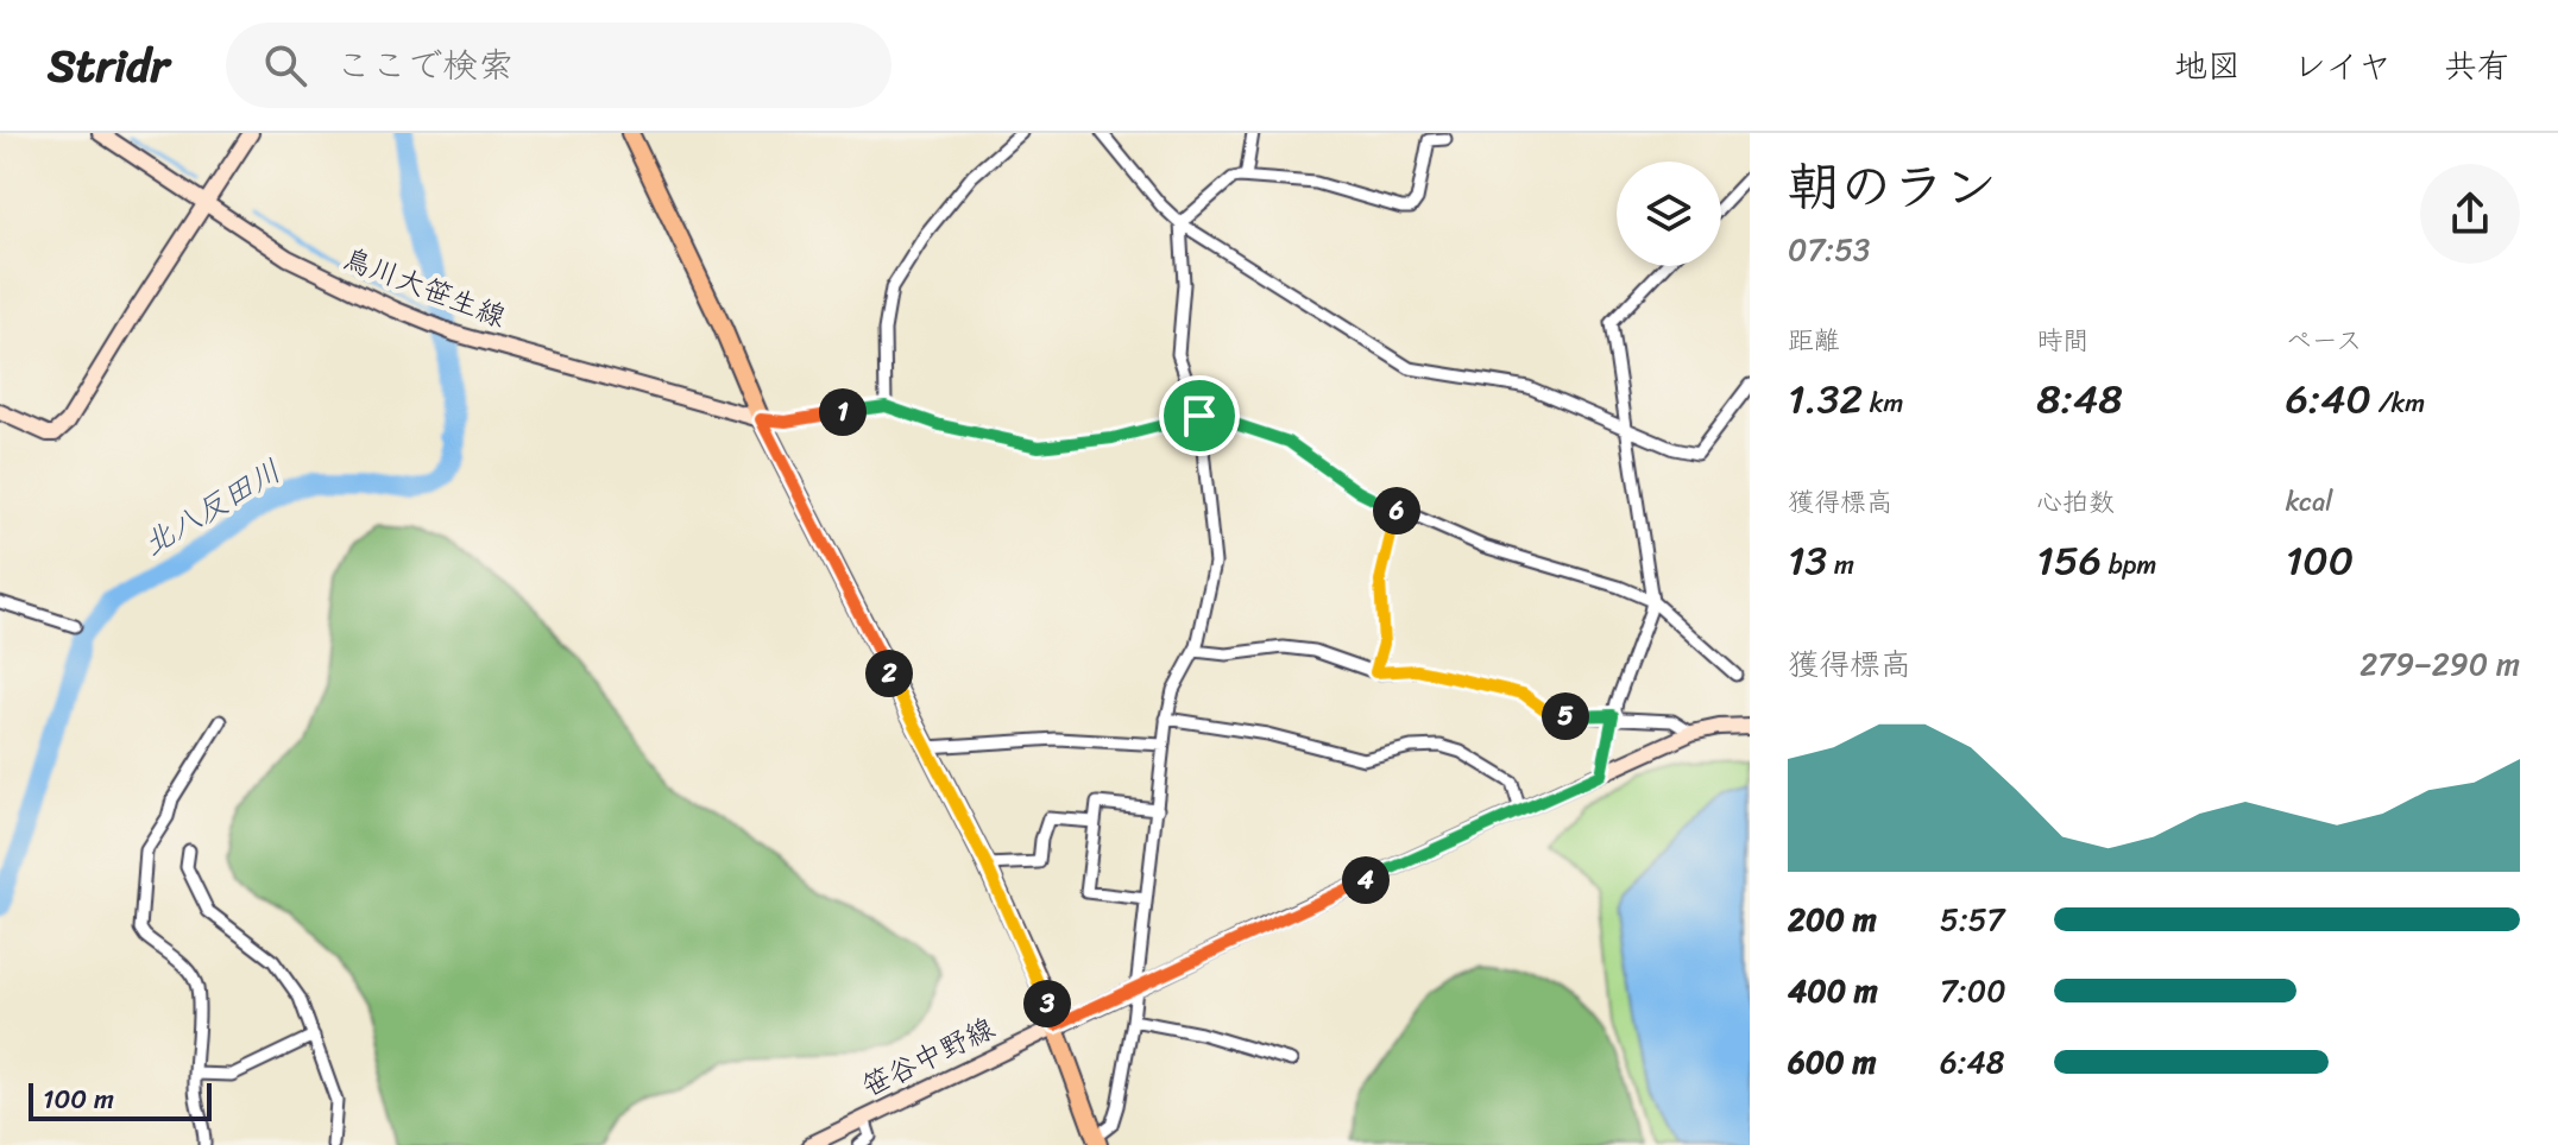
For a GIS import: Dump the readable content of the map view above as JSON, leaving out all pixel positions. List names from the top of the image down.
{
  "streets": {
    "street": ["鳥川大笹生線", "笹谷中野線"]
  },
  "water": ["北八反田川"],
  "scale_bar": "100 m",
  "page": {
    "header": "Stridr",
    "search": "ここで検索",
    "nav": ["地図", "レイヤ", "共有"],
    "heading": ["朝のラン", "07:53"],
    "stats": [
      ["距離", "1.32 km"],
      ["時間", "8:48"],
      ["ペース", "6:40 /km"],
      ["獲得標高", "13 m"],
      ["心拍数", "156 bpm"],
      ["kcal", "100"]
    ],
    "pins": [
      "1",
      "6",
      "2",
      "5",
      "4",
      "3"
    ],
    "chart": ["獲得標高", "279–290 m"],
    "list": [
      {
        "name": "200 m",
        "note": "5:57"
      },
      {
        "name": "400 m",
        "note": "7:00"
      },
      {
        "name": "600 m",
        "note": "6:48"
      }
    ],
    "scale": "100 m"
  }
}
